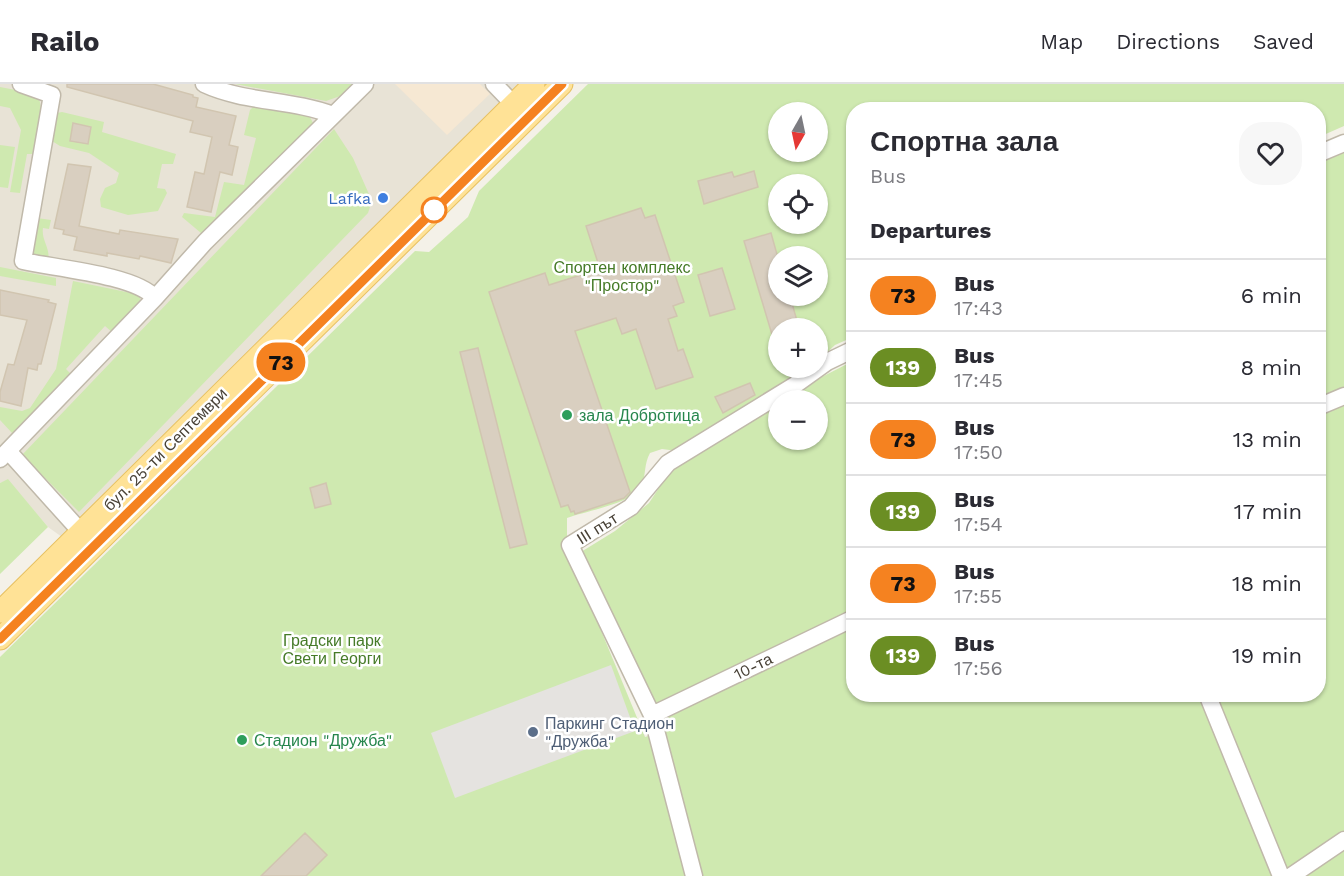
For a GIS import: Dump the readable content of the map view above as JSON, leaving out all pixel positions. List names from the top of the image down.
{
  "streets": {
    "main road": ["бул. 25-ти Септември"],
    "street": ["ІІІ път", "10-та"]
  },
  "crossings": [
    ["ІІІ път", "10-та"]
  ],
  "parks": ["Спортен комплекс \"Простор\"", "Градски парк Свети Георги"],
  "places": [
    "Lafka",
    "зала Добротица",
    "Паркинг Стадион \"Дружба\"",
    "Стадион \"Дружба\""
  ],
  "lines": ["bus line 73"],
  "north": "bottom",
  "page": {
    "header": "Railo",
    "nav": ["Map", "Directions", "Saved"],
    "on_map": "73",
    "map_buttons": ["+", "−"],
    "heading": [
      ["Спортна зала", "Bus"],
      "Departures"
    ],
    "list": [
      {
        "mark": "73",
        "name": "Bus",
        "note": "17:43",
        "value": "6 min"
      },
      {
        "mark": "139",
        "name": "Bus",
        "note": "17:45",
        "value": "8 min"
      },
      {
        "mark": "73",
        "name": "Bus",
        "note": "17:50",
        "value": "13 min"
      },
      {
        "mark": "139",
        "name": "Bus",
        "note": "17:54",
        "value": "17 min"
      },
      {
        "mark": "73",
        "name": "Bus",
        "note": "17:55",
        "value": "18 min"
      },
      {
        "mark": "139",
        "name": "Bus",
        "note": "17:56",
        "value": "19 min"
      }
    ]
  }
}
